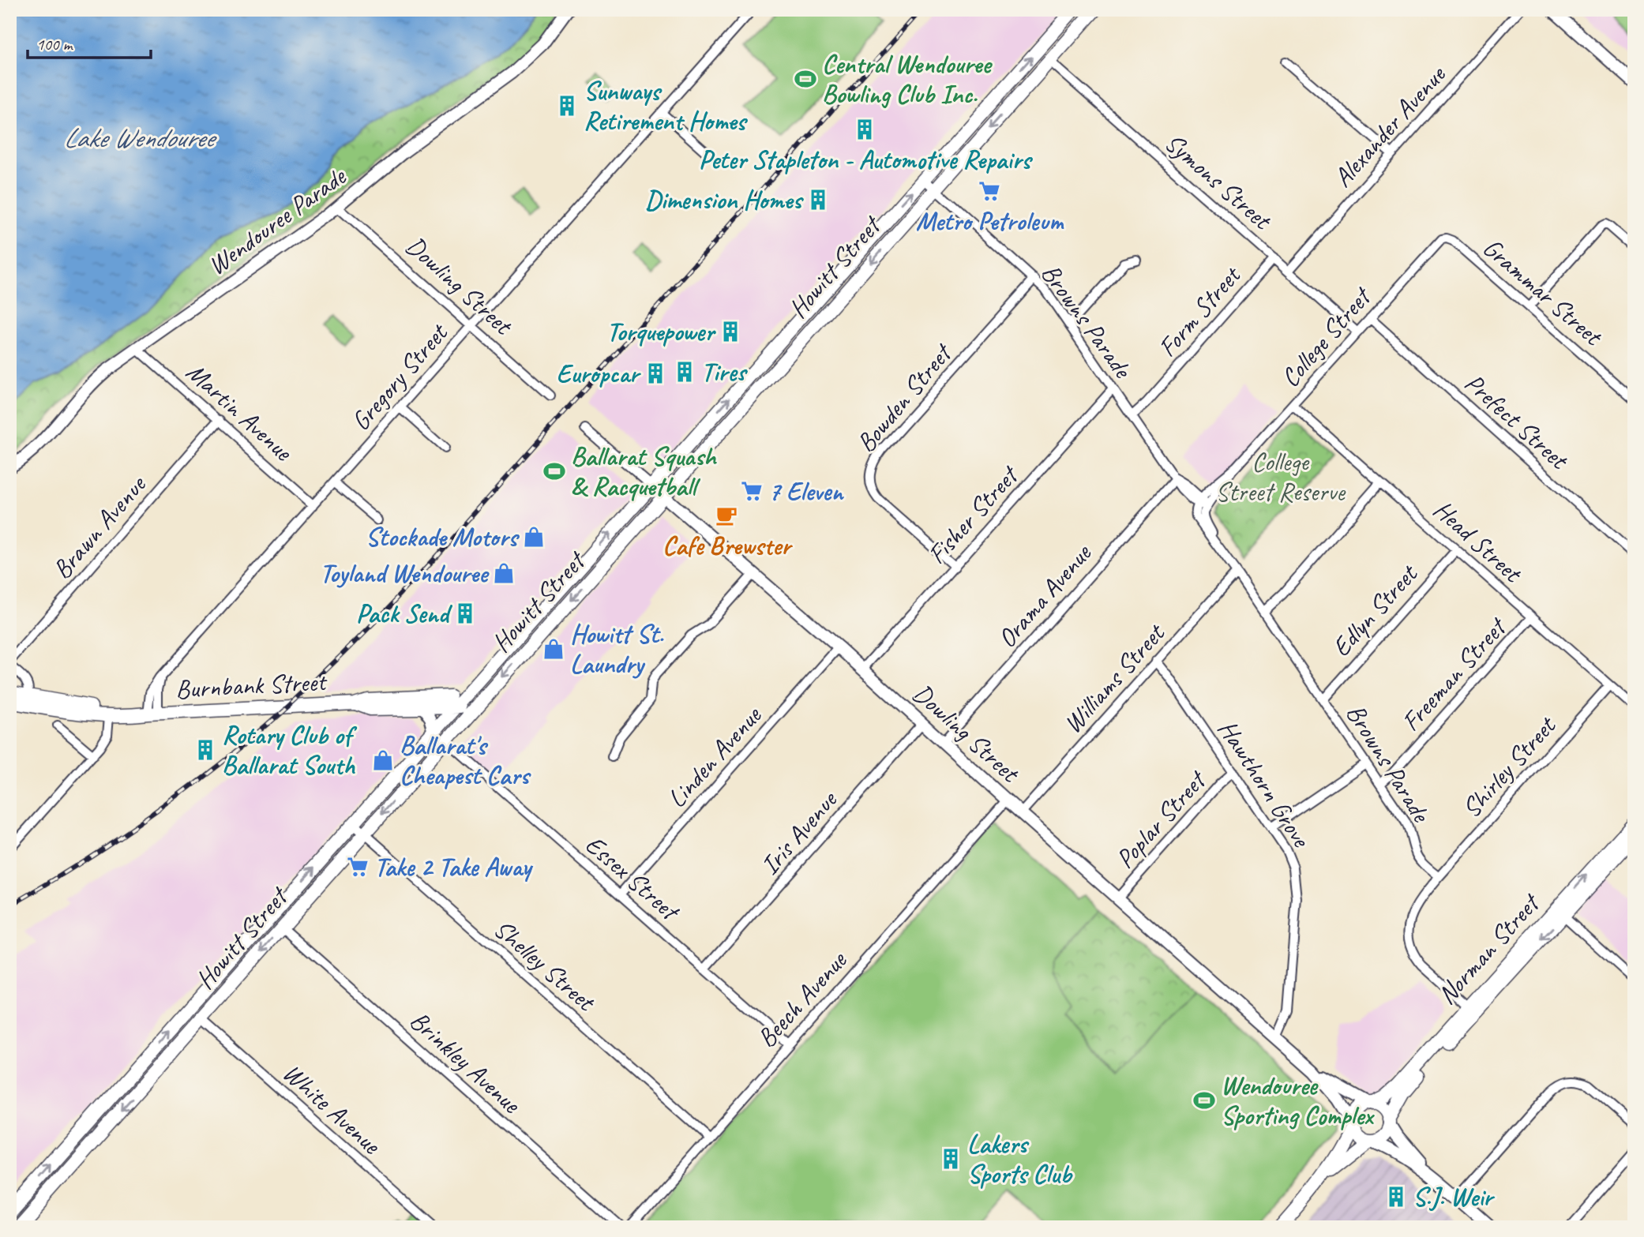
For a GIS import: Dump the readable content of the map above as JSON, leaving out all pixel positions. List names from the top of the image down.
{
  "streets": {
    "main road": ["Howitt Street", "Burnbank Street", "Norman Street"],
    "street": [
      "Alexander Avenue",
      "Symons Street",
      "Wendouree Parade",
      "Dowling Street",
      "Grammar Street",
      "Form Street",
      "Browns Parade",
      "College Street",
      "Gregory Street",
      "Bowden Street",
      "Martin Avenue",
      "Prefect Street",
      "Fisher Street",
      "Brawn Avenue",
      "Head Street",
      "Orama Avenue",
      "Edlyn Street",
      "Freeman Street",
      "Williams Street",
      "Linden Avenue",
      "Shirley Street",
      "Hawthorn Grove",
      "Poplar Street",
      "Iris Avenue",
      "Essex Street",
      "Shelley Street",
      "Beech Avenue",
      "Brinkley Avenue",
      "White Avenue"
    ]
  },
  "crossings": [
    ["Alexander Avenue", "Symons Street"],
    ["Symons Street", "Howitt Street"],
    ["Symons Street", "Form Street"],
    ["Symons Street", "College Street"],
    ["Wendouree Parade", "Dowling Street"],
    ["Wendouree Parade", "Martin Avenue"],
    ["Howitt Street", "Dowling Street"],
    ["Howitt Street", "Browns Parade"],
    ["Howitt Street", "Burnbank Street"],
    ["Howitt Street", "Essex Street"],
    ["Howitt Street", "Shelley Street"],
    ["Howitt Street", "Brinkley Avenue"],
    ["Howitt Street", "White Avenue"],
    ["Dowling Street", "Gregory Street"],
    ["Dowling Street", "Fisher Street"],
    ["Dowling Street", "Orama Avenue"],
    ["Dowling Street", "Williams Street"],
    ["Dowling Street", "Linden Avenue"],
    ["Dowling Street", "Hawthorn Grove"],
    ["Dowling Street", "Poplar Street"],
    ["Dowling Street", "Iris Avenue"],
    ["Dowling Street", "Norman Street"],
    ["Dowling Street", "Beech Avenue"],
    ["Grammar Street", "College Street"],
    ["Form Street", "Browns Parade"],
    ["Browns Parade", "College Street"],
    ["Browns Parade", "Bowden Street"],
    ["Browns Parade", "Fisher Street"],
    ["Browns Parade", "Orama Avenue"],
    ["Browns Parade", "Edlyn Street"],
    ["Browns Parade", "Freeman Street"],
    ["Browns Parade", "Williams Street"],
    ["Browns Parade", "Shirley Street"],
    ["College Street", "Prefect Street"],
    ["College Street", "Head Street"],
    ["Gregory Street", "Martin Avenue"],
    ["Gregory Street", "Burnbank Street"],
    ["Bowden Street", "Fisher Street"],
    ["Martin Avenue", "Brawn Avenue"],
    ["Head Street", "Edlyn Street"],
    ["Head Street", "Freeman Street"],
    ["Head Street", "Shirley Street"],
    ["Williams Street", "Hawthorn Grove"],
    ["Linden Avenue", "Essex Street"],
    ["Hawthorn Grove", "Poplar Street"],
    ["Iris Avenue", "Essex Street"],
    ["Essex Street", "Beech Avenue"],
    ["Shelley Street", "Beech Avenue"]
  ],
  "water": ["Lake Wendouree"],
  "parks": ["College Street Reserve"],
  "places": {
    "sports": ["Central Wendouree Bowling Club Inc.", "Ballarat Squash & Racquetball", "Wendouree Sporting Complex"],
    "building": [
      "Sunways Retirement Homes",
      "Peter Stapleton - Automotive Repairs",
      "Dimension Homes",
      "Torquepower",
      "Tires",
      "Europcar",
      "Pack Send",
      "Rotary Club of Ballarat South",
      "Lakers Sports Club",
      "S.J. Weir"
    ],
    "supermarket": ["Metro Petroleum", "7 Eleven", "Take 2 Take Away"],
    "cafe": ["Cafe Brewster"],
    "shop": [
      "Stockade Motors",
      "Toyland Wendouree",
      "Howitt St. Laundry",
      "Ballarat's Cheapest Cars"
    ]
  },
  "scale_bar": "100 m"
}
